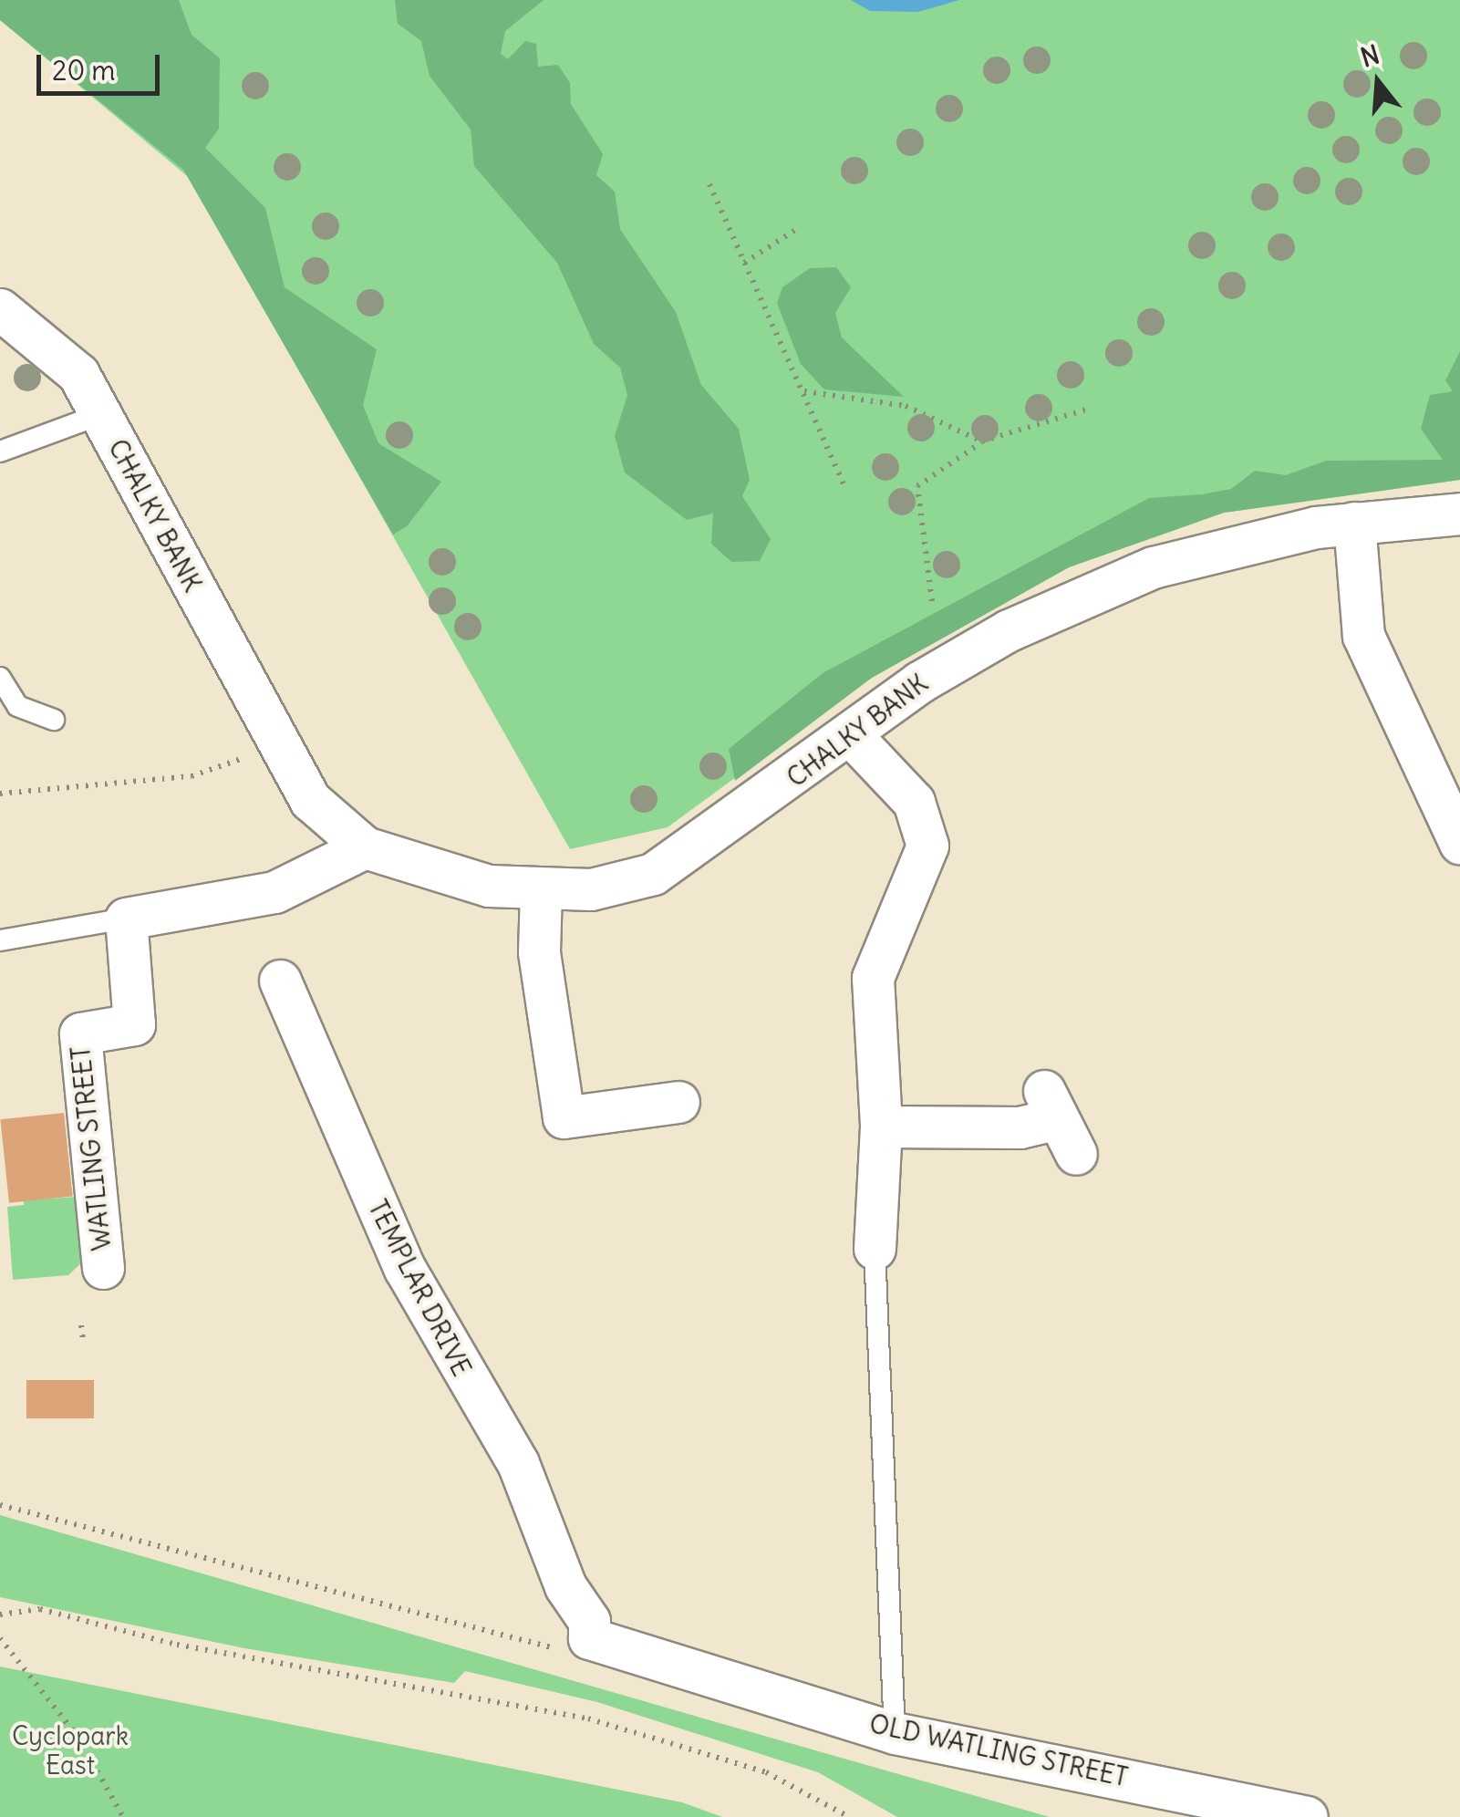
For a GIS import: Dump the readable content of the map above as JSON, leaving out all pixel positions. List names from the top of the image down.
{
  "streets": {
    "street": [
      "CHALKY BANK",
      "WATLING STREET",
      "TEMPLAR DRIVE",
      "OLD WATLING STREET"
    ]
  },
  "crossings": [
    ["TEMPLAR DRIVE", "OLD WATLING STREET"]
  ],
  "parks": ["Cyclopark East"],
  "scale_bar": "20 m",
  "north": "top"
}
